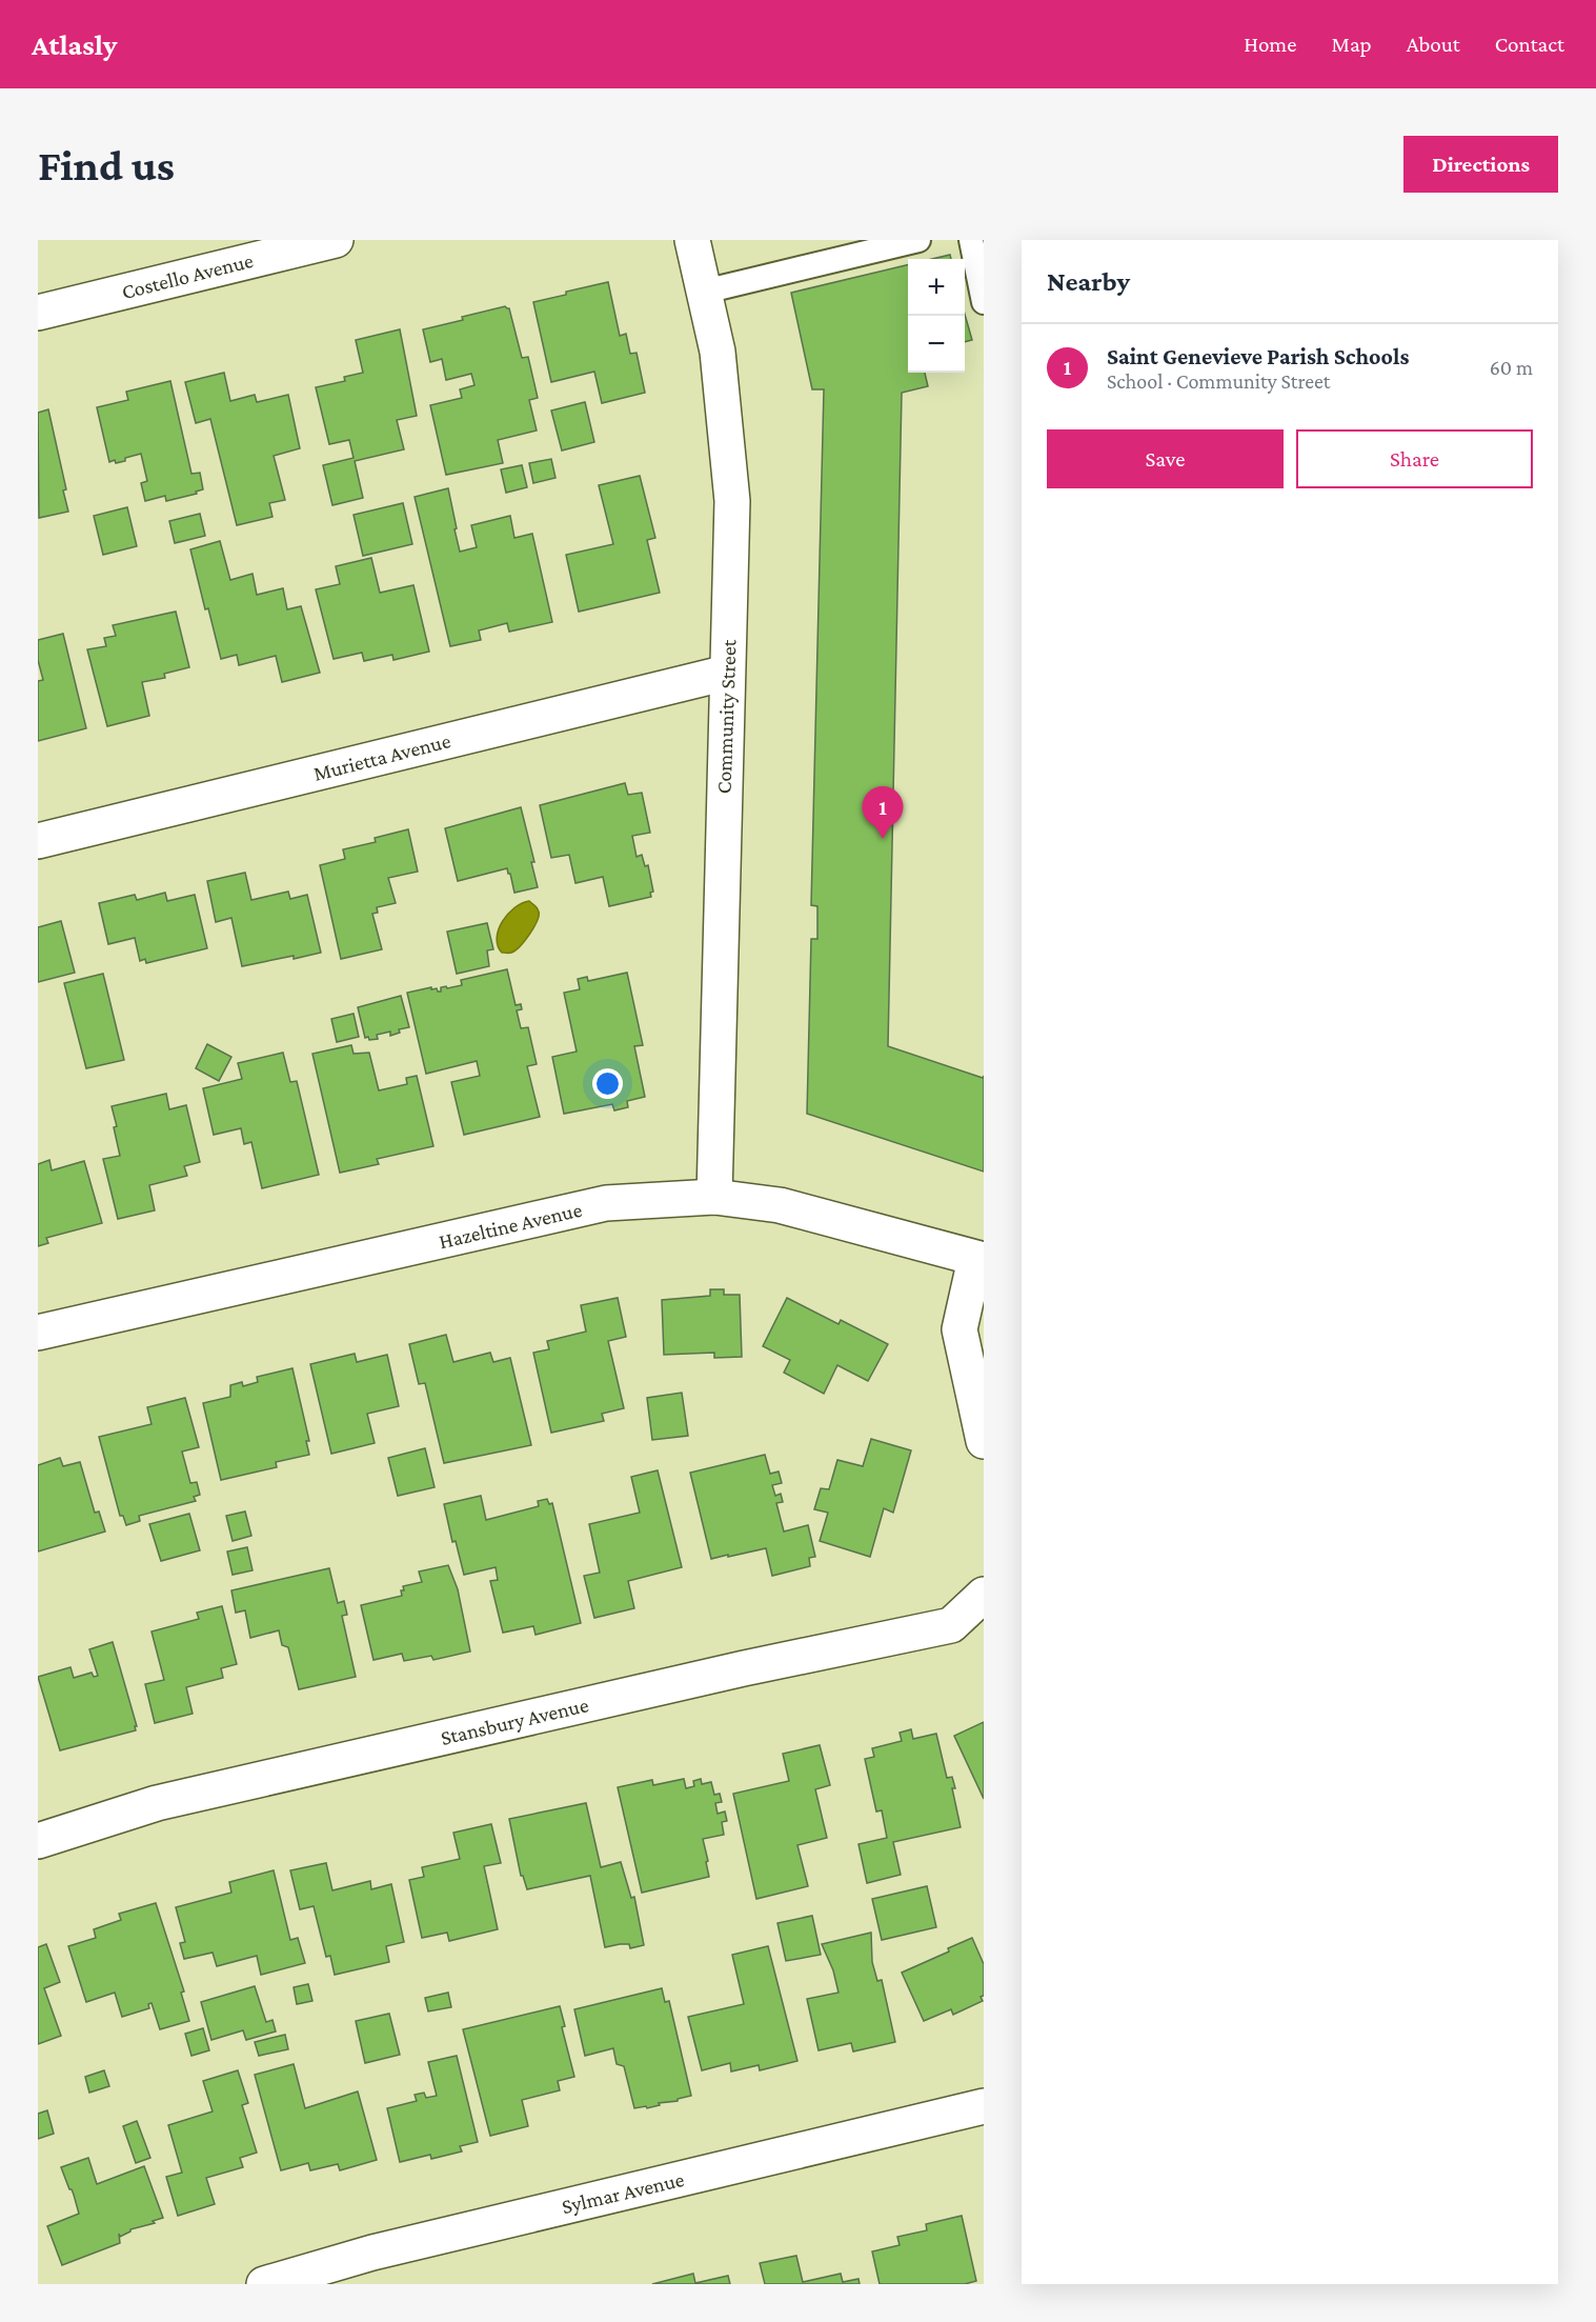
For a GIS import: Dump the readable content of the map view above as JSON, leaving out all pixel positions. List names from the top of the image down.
{
  "streets": {
    "street": [
      "Costello Avenue",
      "Community Street",
      "Murietta Avenue",
      "Hazeltine Avenue",
      "Stansbury Avenue",
      "Sylmar Avenue"
    ]
  },
  "crossings": [
    ["Community Street", "Murietta Avenue"],
    ["Community Street", "Hazeltine Avenue"]
  ],
  "page": {
    "header": "Atlasly",
    "nav": [
      "Home",
      "Map",
      "About",
      "Contact"
    ],
    "buttons": [
      "Directions",
      ["Save", "Share"]
    ],
    "title": "Find us",
    "heading": "Nearby",
    "map_buttons": ["+", "−"],
    "list": [
      {
        "mark": "1",
        "name": "Saint Genevieve Parish Schools",
        "note": "School · Community Street",
        "value": "60 m"
      }
    ],
    "pins": "1"
  }
}
